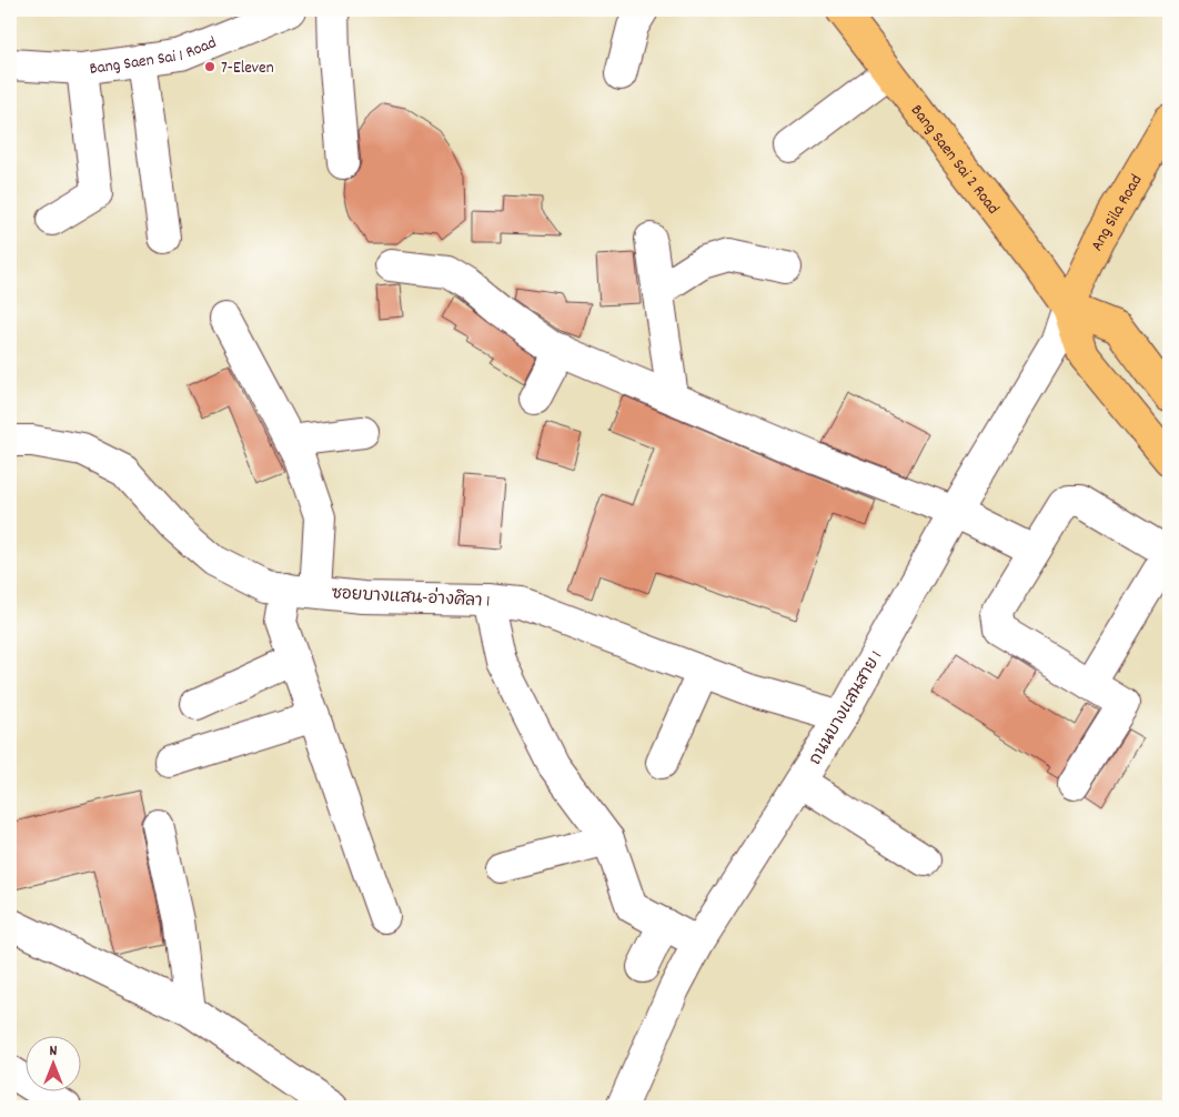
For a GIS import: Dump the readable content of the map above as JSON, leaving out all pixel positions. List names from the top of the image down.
{
  "streets": {
    "main road": ["Bang Saen Sai 2 Road", "Ang Sila Road"],
    "street": ["Bang Saen Sai 1 Road", "ซอยบางแสน-อ่างศิลา 1", "ถนนบางแสนสาย 1"]
  },
  "crossings": [
    ["Bang Saen Sai 2 Road", "Ang Sila Road"],
    ["Bang Saen Sai 2 Road", "ถนนบางแสนสาย 1"],
    ["Ang Sila Road", "ถนนบางแสนสาย 1"],
    ["ซอยบางแสน-อ่างศิลา 1", "ถนนบางแสนสาย 1"]
  ],
  "places": ["7-Eleven"],
  "north": "top"
}
